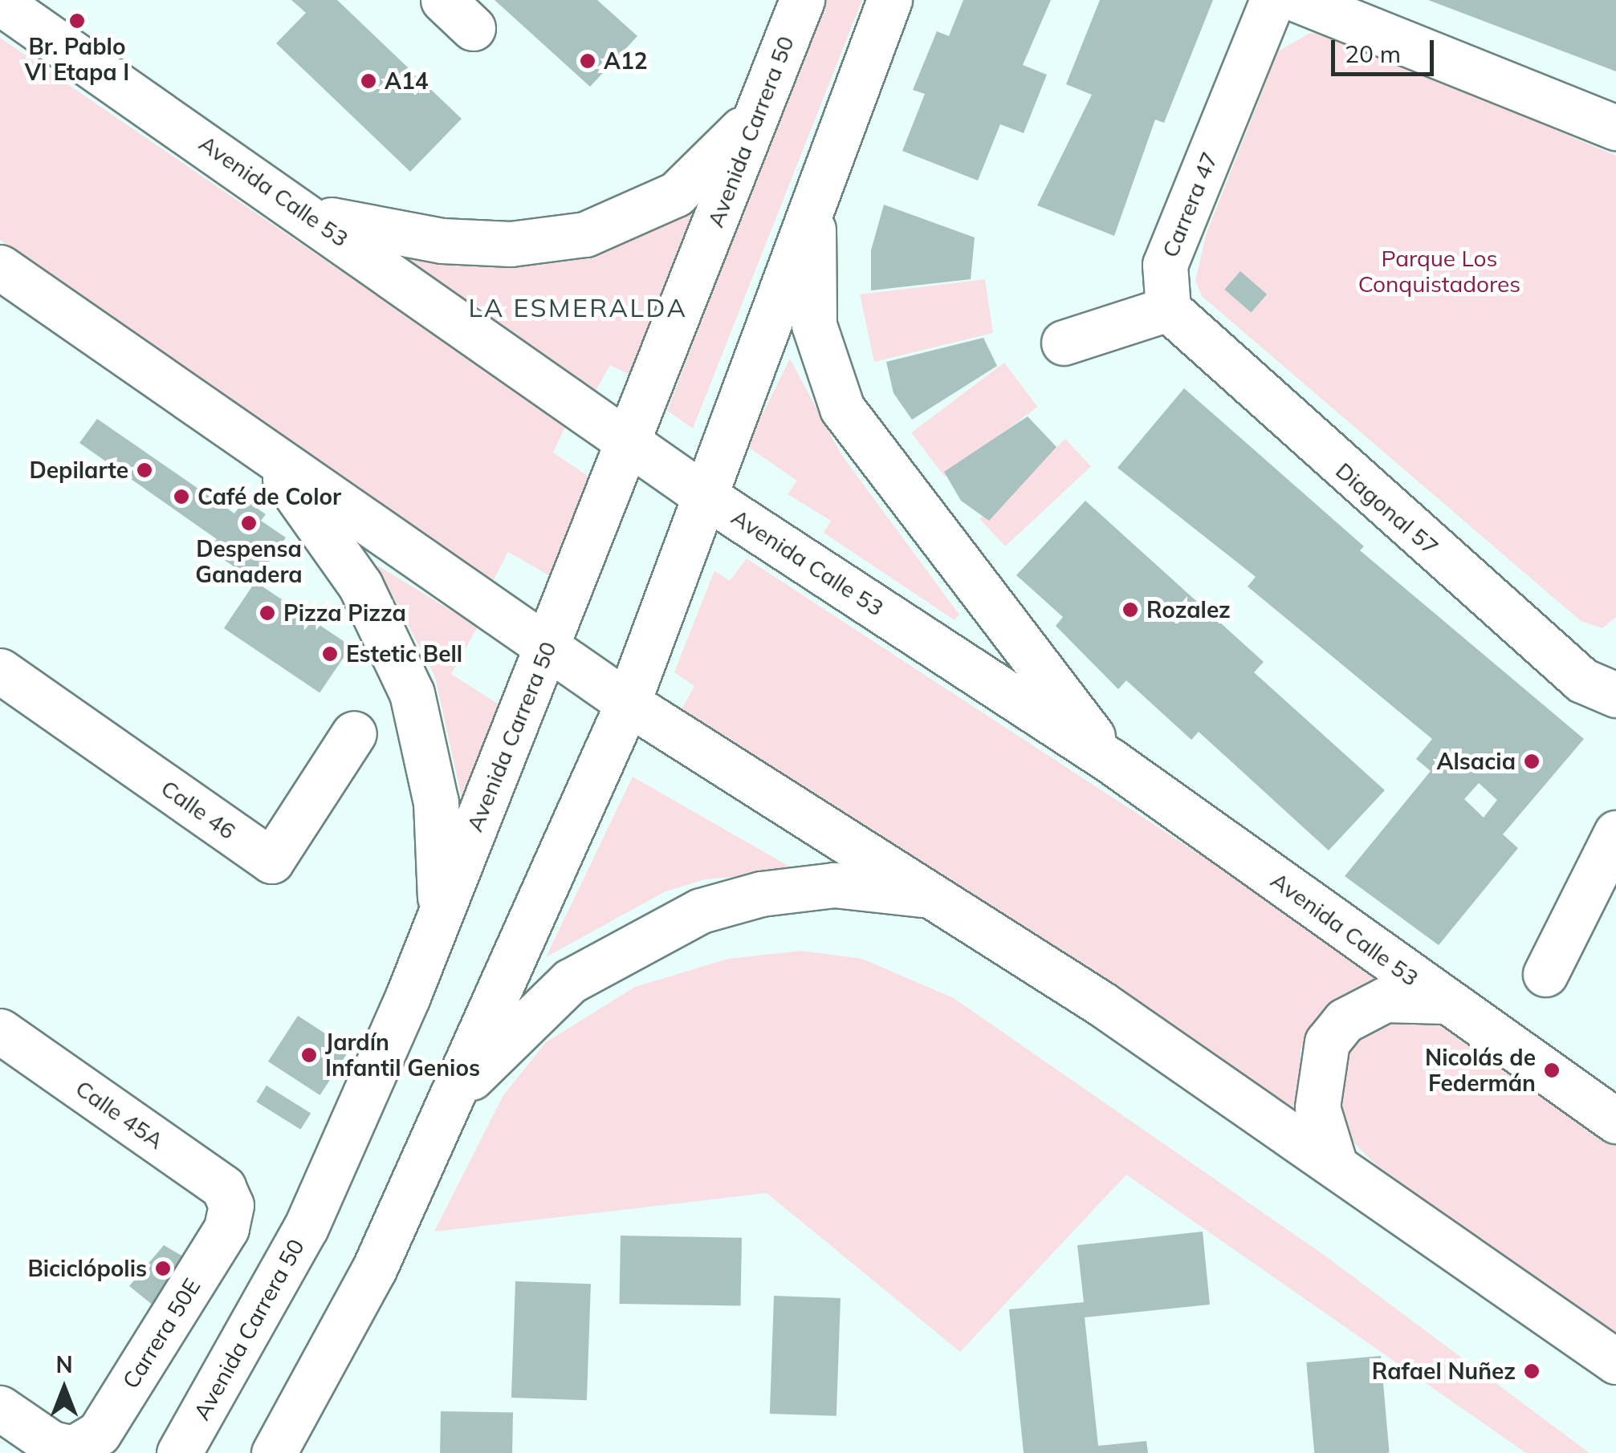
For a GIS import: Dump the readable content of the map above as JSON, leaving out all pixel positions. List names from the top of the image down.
{
  "streets": {
    "main road": [
      "Avenida Carrera 50",
      "Avenida Calle 53",
      "Carrera 47",
      "Diagonal 57",
      "Calle 46",
      "Calle 45A",
      "Carrera 50E"
    ]
  },
  "crossings": [
    ["Avenida Carrera 50", "Avenida Calle 53"],
    ["Carrera 47", "Diagonal 57"],
    ["Calle 45A", "Carrera 50E"]
  ],
  "districts": ["LA ESMERALDA"],
  "parks": ["Parque Los Conquistadores"],
  "places": [
    "Br. Pablo VI Etapa I",
    "A12",
    "A14",
    "Depilarte",
    "Café de Color",
    "Despensa Ganadera",
    "Rozalez",
    "Pizza Pizza",
    "Estetic Bell",
    "Alsacia",
    "Jardín Infantil Genios",
    "Nicolás de Federmán",
    "Biciclópolis",
    "Rafael Nuñez"
  ],
  "scale_bar": "20 m",
  "north": "top"
}
